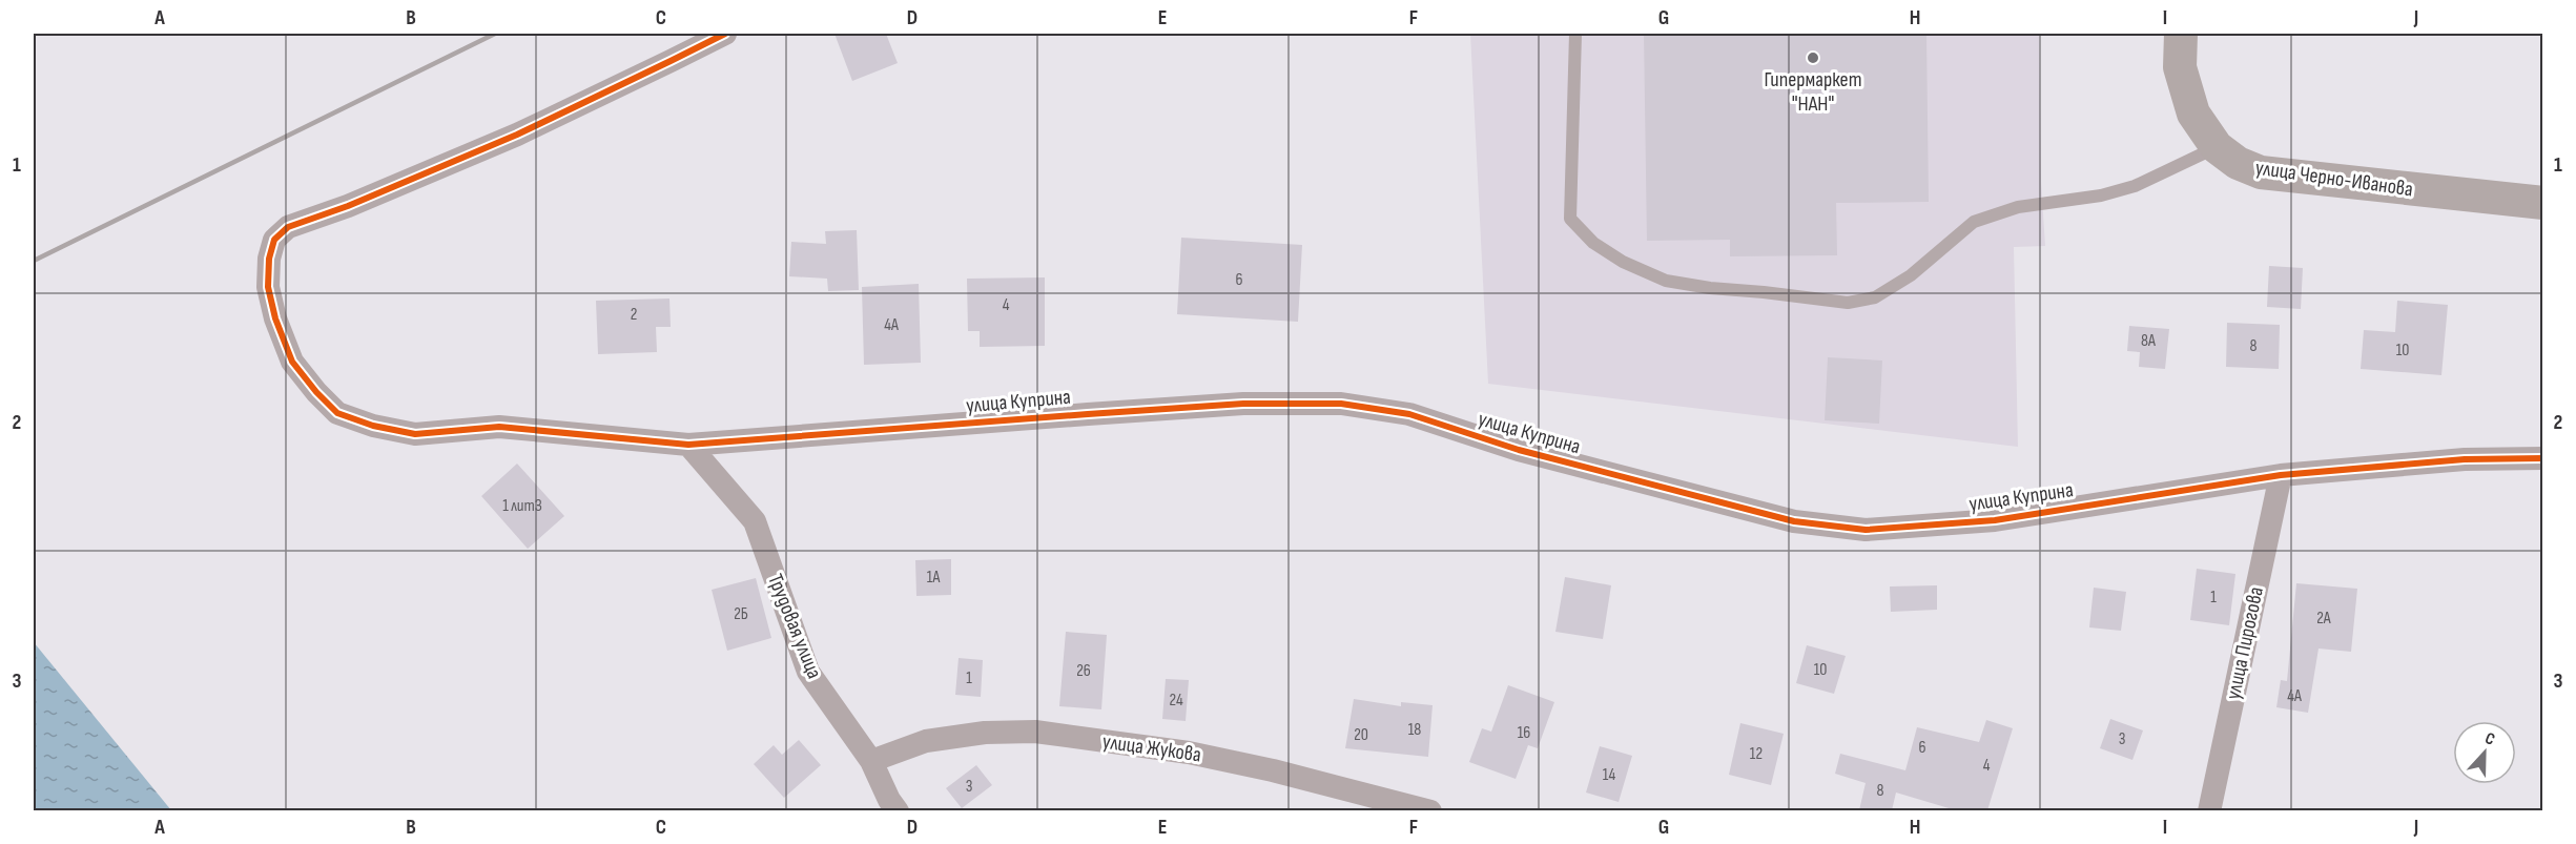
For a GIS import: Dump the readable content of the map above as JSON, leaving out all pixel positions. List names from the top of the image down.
{
  "streets": {
    "main road": ["улица Черно-Иванова"],
    "street": [
      "улица Куприна",
      "Трудовая улица",
      "улица Пирогова",
      "улица Жукова"
    ]
  },
  "crossings": [
    ["улица Куприна", "Трудовая улица"],
    ["улица Куприна", "улица Пирогова"],
    ["Трудовая улица", "улица Жукова"]
  ],
  "places": ["Гипермаркет \"НАН\""],
  "house_numbers": [
    "6",
    "4",
    "2",
    "4А",
    "8А",
    "8",
    "10",
    "1 литЗ",
    "1А",
    "1",
    "2Б",
    "2А",
    "10",
    "26",
    "1",
    "4А",
    "24",
    "18",
    "16",
    "20",
    "3",
    "6",
    "12",
    "4",
    "14",
    "3",
    "8"
  ],
  "north": "top",
  "grid": {
    "columns": [
      "A",
      "B",
      "C",
      "D",
      "E",
      "F",
      "G",
      "H",
      "I",
      "J"
    ],
    "rows": ["1", "2", "3"]
  }
}
